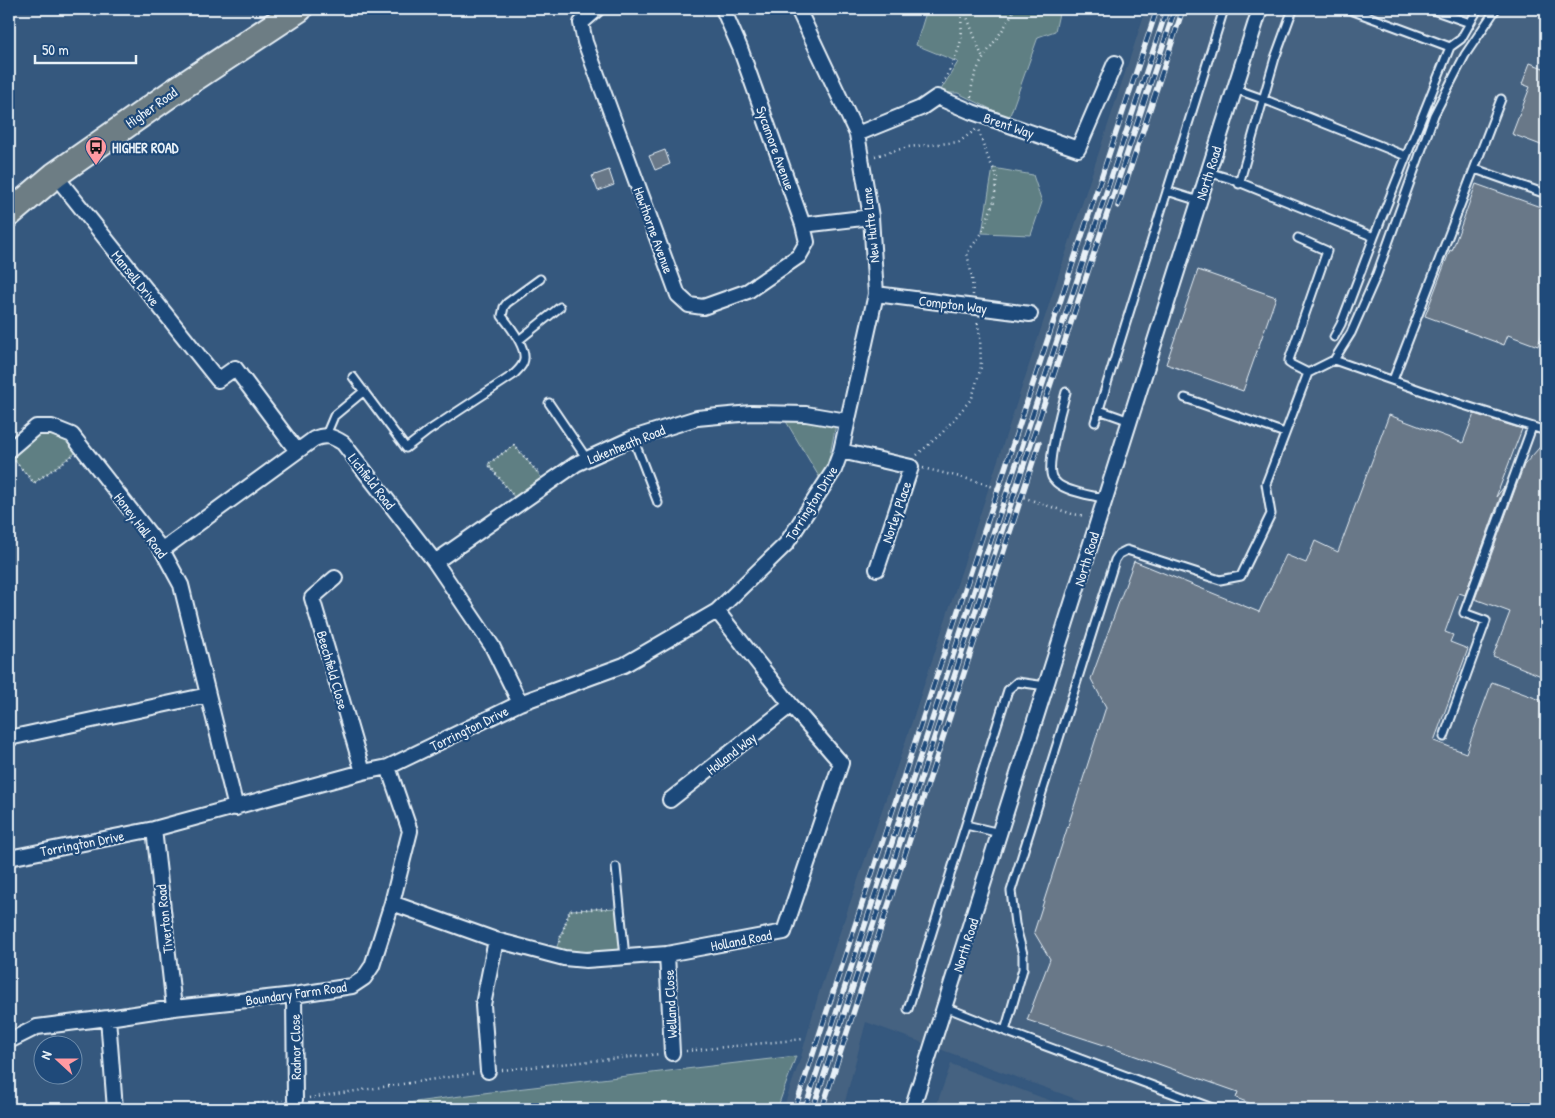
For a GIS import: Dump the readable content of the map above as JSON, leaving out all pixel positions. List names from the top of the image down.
{
  "streets": {
    "highway": ["Higher Road"],
    "street": [
      "Brent Way",
      "Sycamore Avenue",
      "North Road",
      "New Hutte Lane",
      "Hawthorne Avenue",
      "Mansell Drive",
      "Compton Way",
      "Lakenheath Road",
      "Lichfield Road",
      "Torrington Drive",
      "Norley Place",
      "Honey Hall Road",
      "Beechfield Close",
      "Holland Way",
      "Tiverton Road",
      "Holland Road",
      "Boundary Farm Road",
      "Welland Close",
      "Radnor Close"
    ]
  },
  "crossings": [
    ["Higher Road", "Mansell Drive"],
    ["Sycamore Avenue", "Hawthorne Avenue"],
    ["New Hutte Lane", "Compton Way"],
    ["New Hutte Lane", "Lakenheath Road"],
    ["New Hutte Lane", "Torrington Drive"],
    ["New Hutte Lane", "Norley Place"],
    ["Lakenheath Road", "Lichfield Road"],
    ["Lichfield Road", "Torrington Drive"],
    ["Torrington Drive", "Norley Place"],
    ["Torrington Drive", "Honey Hall Road"],
    ["Torrington Drive", "Beechfield Close"],
    ["Torrington Drive", "Tiverton Road"],
    ["Torrington Drive", "Holland Road"],
    ["Torrington Drive", "Boundary Farm Road"],
    ["Holland Way", "Holland Road"],
    ["Tiverton Road", "Boundary Farm Road"],
    ["Holland Road", "Boundary Farm Road"],
    ["Holland Road", "Welland Close"],
    ["Boundary Farm Road", "Radnor Close"]
  ],
  "places": {
    "bus stop": ["HIGHER ROAD"]
  },
  "scale_bar": "50 m",
  "north": "left"
}
